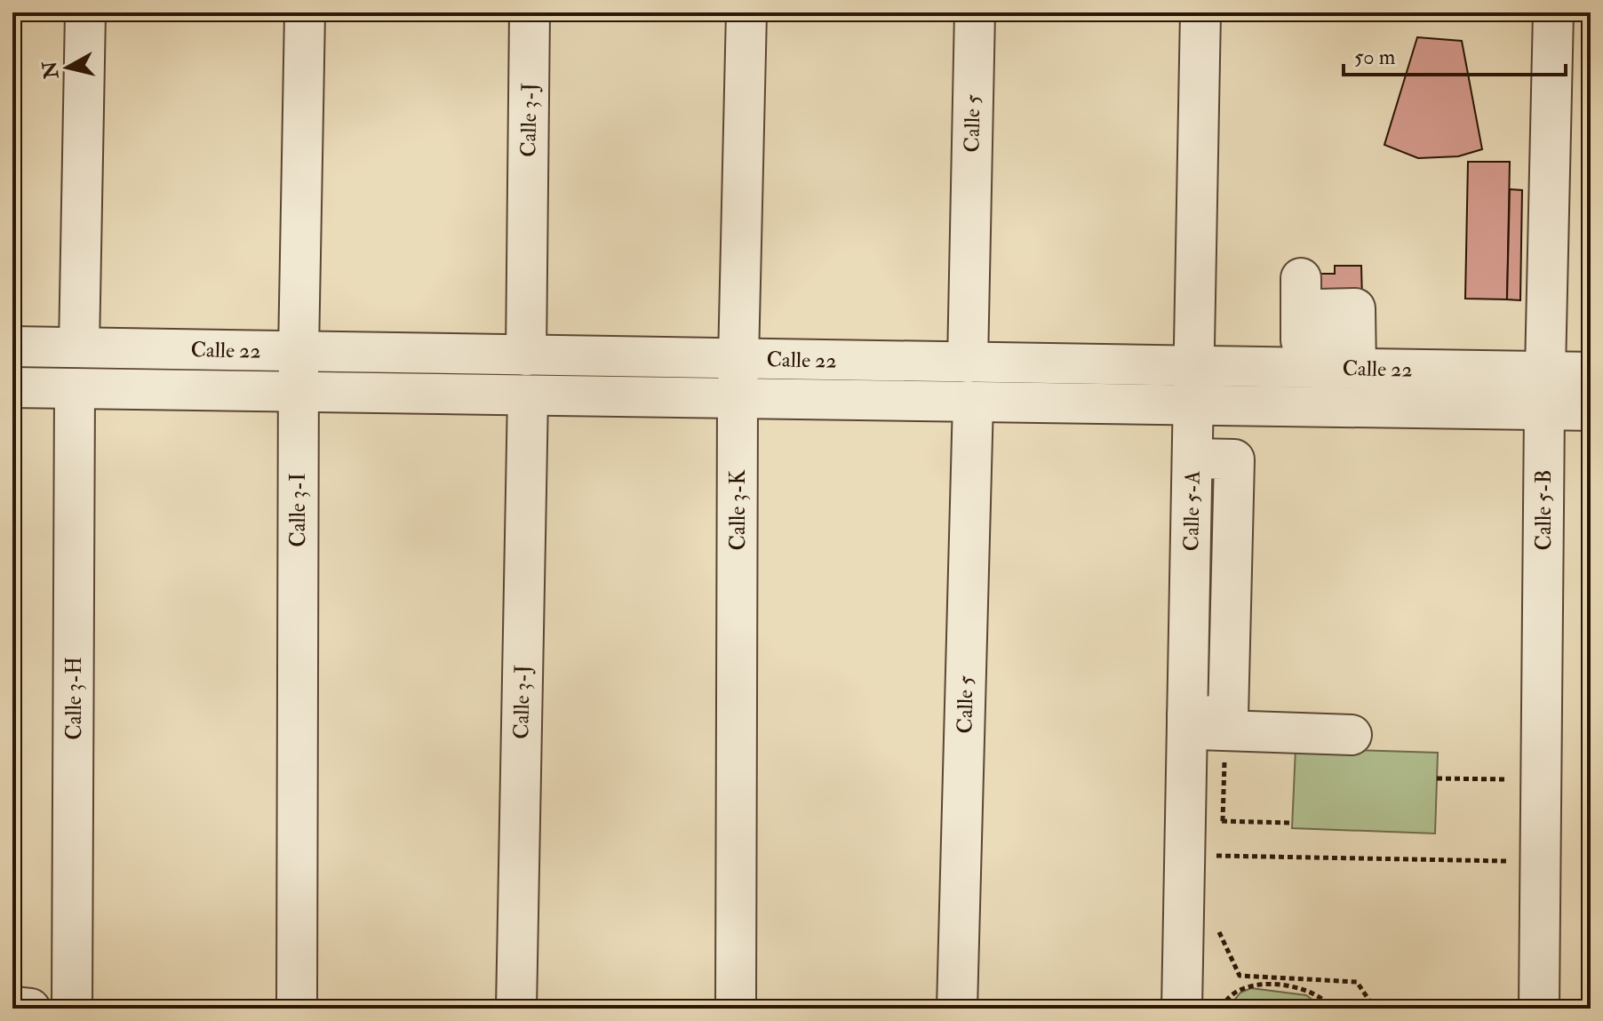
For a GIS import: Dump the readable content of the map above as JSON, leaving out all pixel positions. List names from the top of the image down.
{
  "streets": {
    "street": [
      "Calle 3-J",
      "Calle 5",
      "Calle 22",
      "Calle 3-I",
      "Calle 3-K",
      "Calle 5-B",
      "Calle 5-A",
      "Calle 3-H"
    ]
  },
  "crossings": [
    ["Calle 3-J", "Calle 22"],
    ["Calle 5", "Calle 22"],
    ["Calle 22", "Calle 3-I"],
    ["Calle 22", "Calle 3-K"],
    ["Calle 22", "Calle 5-B"],
    ["Calle 22", "Calle 5-A"],
    ["Calle 22", "Calle 3-H"]
  ],
  "scale_bar": "50 m",
  "north": "left"
}
